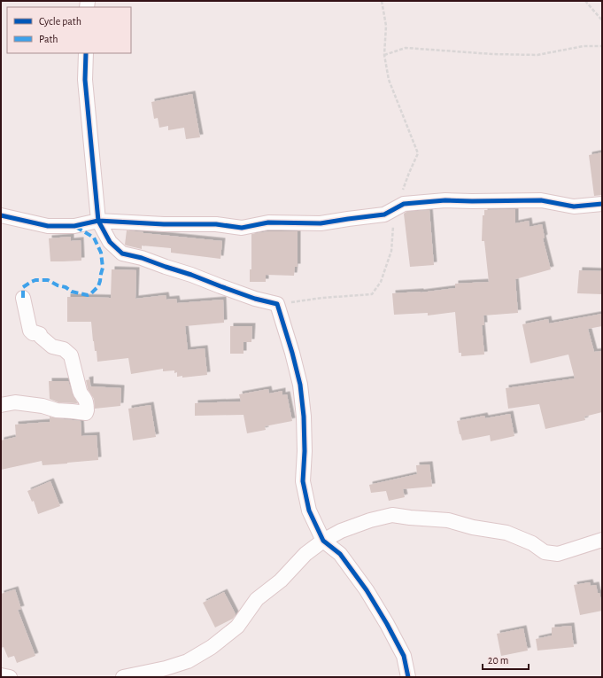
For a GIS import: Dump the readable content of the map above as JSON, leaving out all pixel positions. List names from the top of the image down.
{
  "legend": ["Cycle path", "Path"],
  "scale_bar": "20 m"
}
